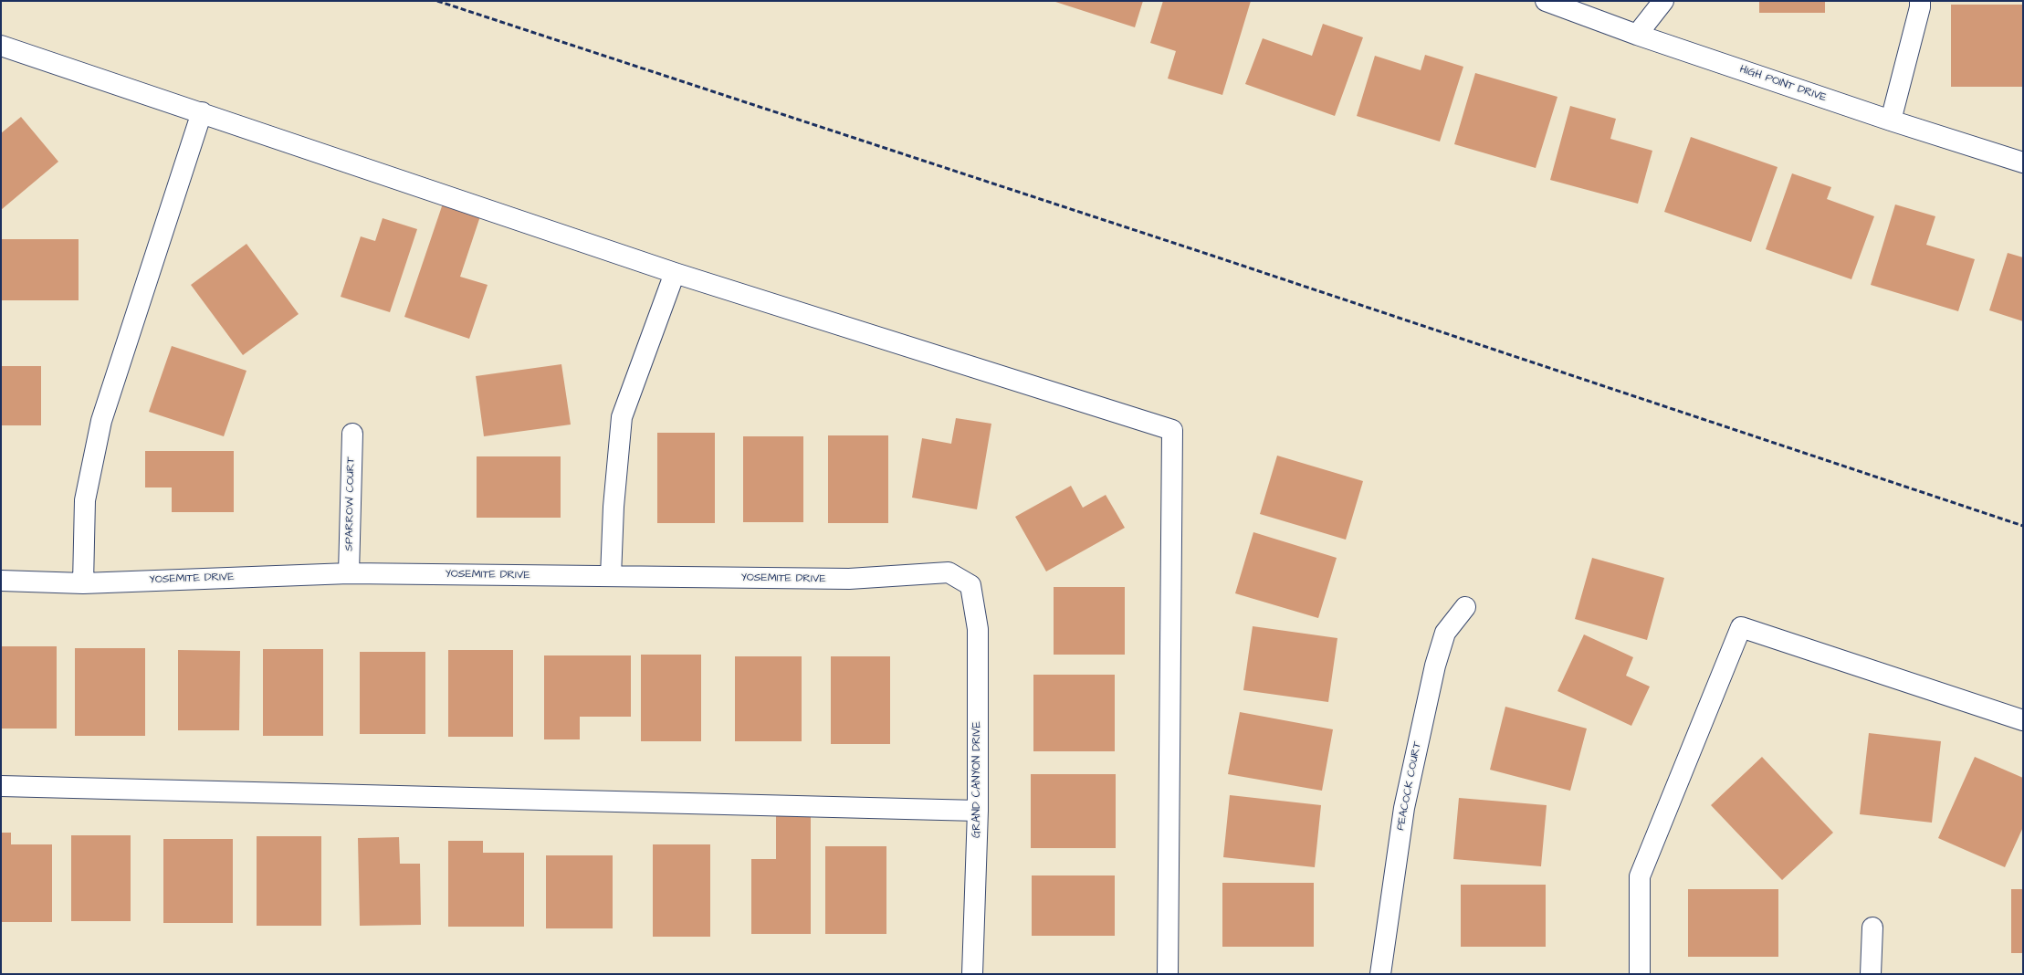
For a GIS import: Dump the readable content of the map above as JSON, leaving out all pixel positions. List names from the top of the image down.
{
  "streets": {
    "street": [
      "HIGH POINT DRIVE",
      "SPARROW COURT",
      "YOSEMITE DRIVE",
      "GRAND CANYON DRIVE",
      "PEACOCK COURT"
    ]
  },
  "crossings": [
    ["SPARROW COURT", "YOSEMITE DRIVE"],
    ["YOSEMITE DRIVE", "GRAND CANYON DRIVE"]
  ]
}
